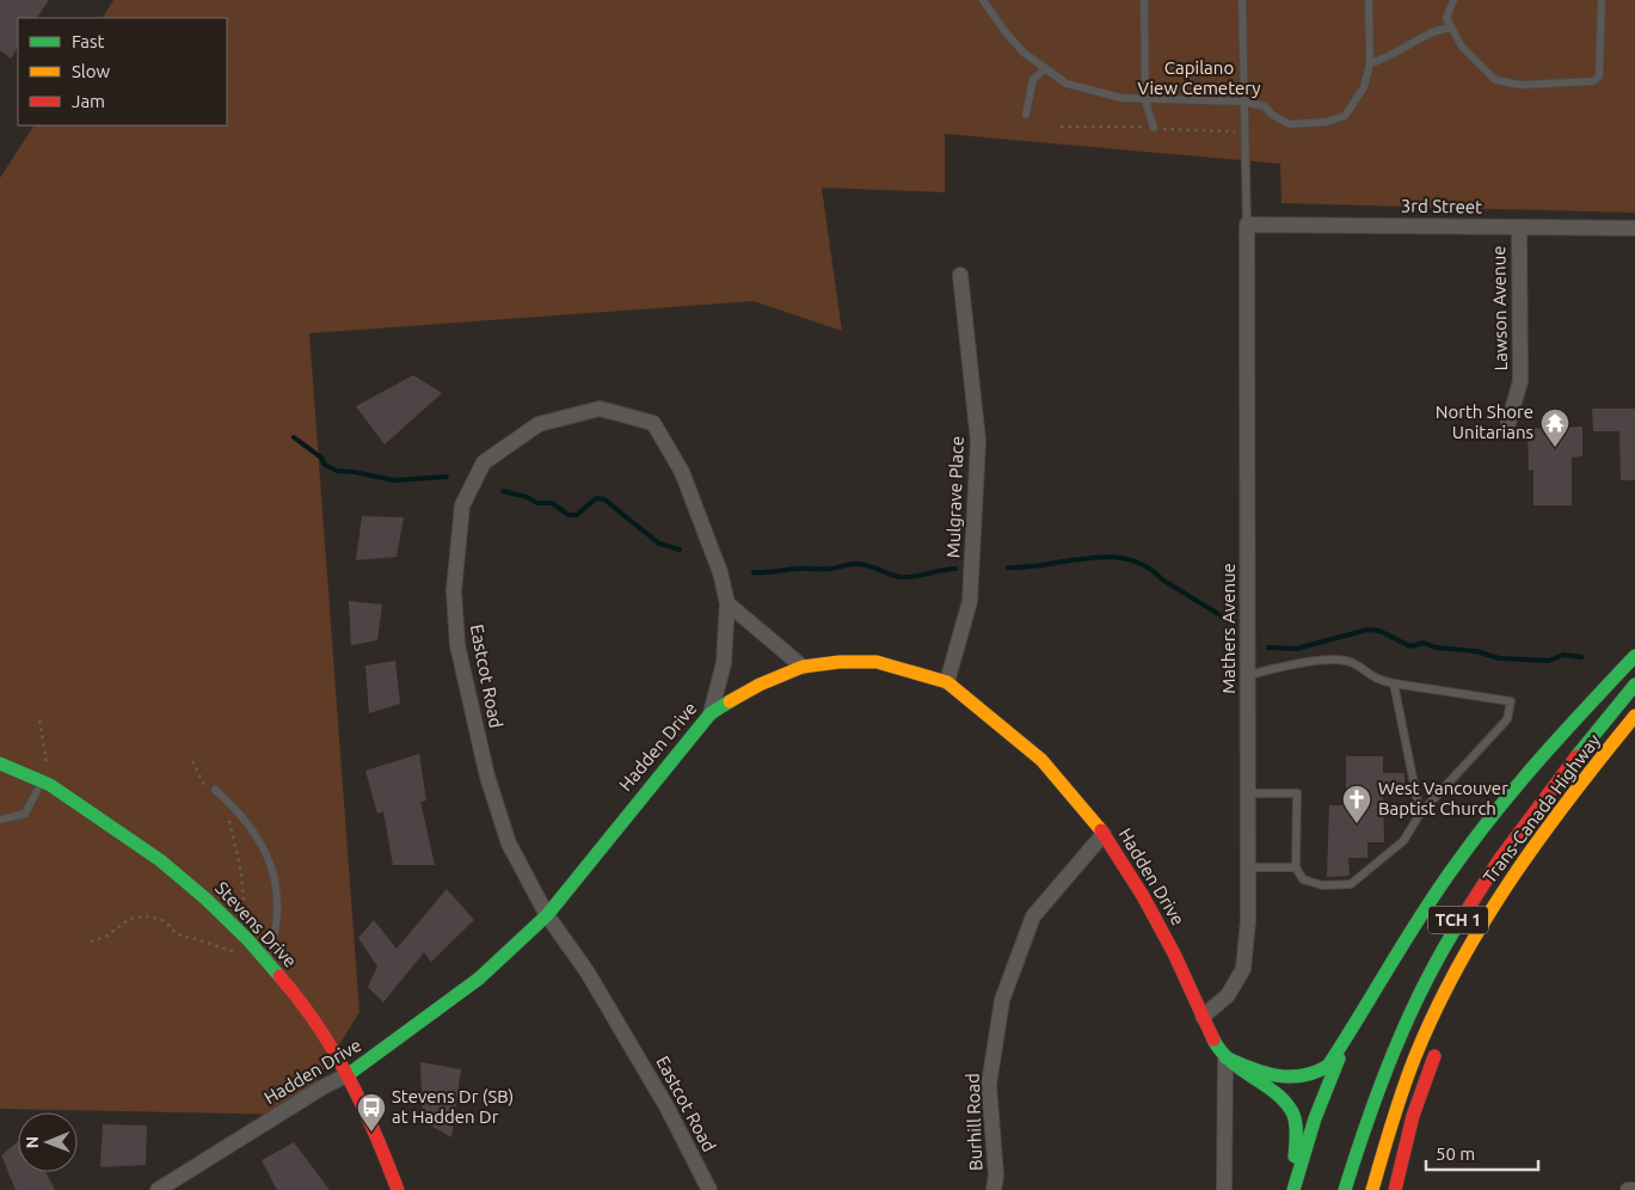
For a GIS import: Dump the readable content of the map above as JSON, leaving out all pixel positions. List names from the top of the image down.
{
  "streets": {
    "main road": [
      "Hadden Drive",
      "Trans-Canada Highway",
      "TCH 1",
      "Stevens Drive"
    ],
    "street": [
      "3rd Street",
      "Lawson Avenue",
      "Mulgrave Place",
      "Mathers Avenue",
      "Eastcot Road",
      "Burhill Road"
    ]
  },
  "crossings": [
    ["3rd Street", "Lawson Avenue"],
    ["3rd Street", "Mathers Avenue"],
    ["Mulgrave Place", "Hadden Drive"],
    ["Mathers Avenue", "Hadden Drive"],
    ["Eastcot Road", "Hadden Drive"],
    ["Hadden Drive", "Stevens Drive"],
    ["Hadden Drive", "Burhill Road"]
  ],
  "parks": ["Capilano View Cemetery"],
  "places": {
    "temple": ["North Shore Unitarians"],
    "church": ["West Vancouver Baptist Church"],
    "bus stop": ["Stevens Dr (SB) at Hadden Dr"]
  },
  "legend": ["Fast", "Slow", "Jam"],
  "scale_bar": "50 m",
  "north": "left"
}
